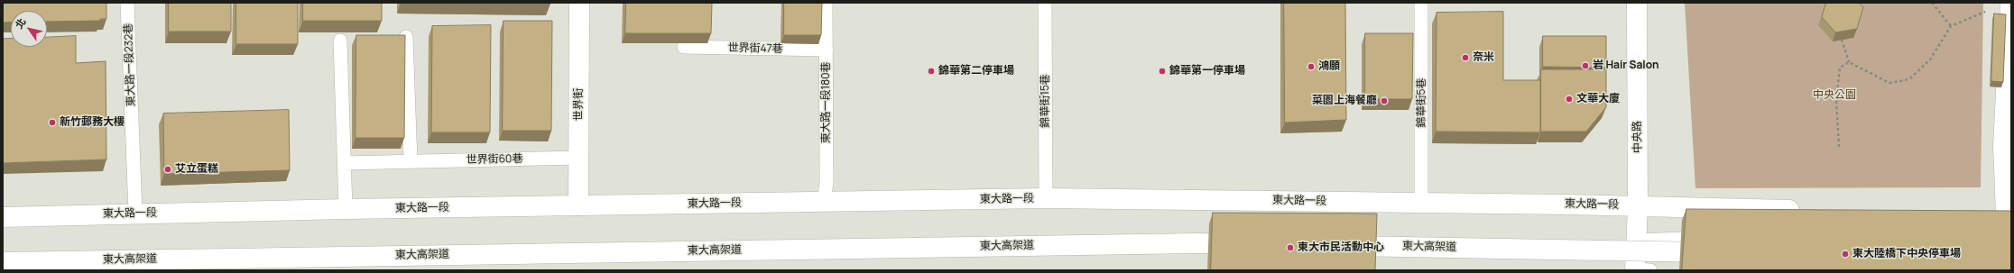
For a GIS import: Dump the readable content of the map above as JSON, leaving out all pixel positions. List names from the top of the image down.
{
  "streets": {
    "street": [
      "世界街",
      "中央路",
      "東大路一段",
      "東大高架道"
    ],
    "lane": [
      "世界街47巷",
      "東大路一段232巷",
      "錦華街15巷",
      "東大路一段180巷",
      "錦華街5巷",
      "世界街60巷"
    ]
  },
  "crossings": [
    ["世界街47巷", "東大路一段180巷"],
    ["東大路一段232巷", "東大路一段"],
    ["錦華街15巷", "東大路一段"],
    ["東大路一段180巷", "東大路一段"],
    ["錦華街5巷", "東大路一段"],
    ["世界街", "世界街60巷"],
    ["世界街", "東大路一段"],
    ["中央路", "東大路一段"]
  ],
  "parks": ["中央公園"],
  "places": [
    "奈米",
    "岩 Hair Salon",
    "鴻願",
    "錦華第二停車場",
    "錦華第一停車場",
    "文華大廈",
    "菜園上海餐廳",
    "新竹郵務大樓",
    "艾立蛋糕",
    "東大市民活動中心",
    "東大陸橋下中央停車場"
  ],
  "north": "top left"
}
